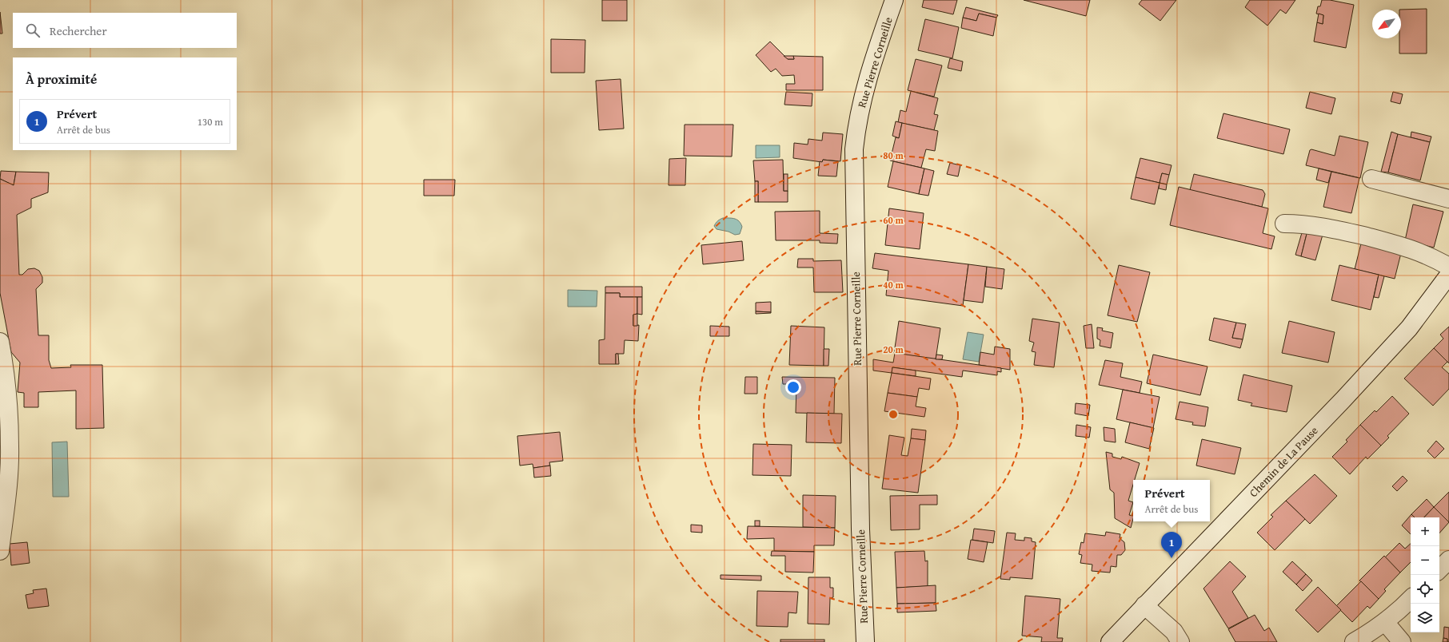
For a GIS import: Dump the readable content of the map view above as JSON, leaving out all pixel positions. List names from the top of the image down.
{
  "streets": {
    "street": ["Rue Pierre Corneille", "Chemin de La Pause"]
  },
  "north": "bottom left",
  "page": {
    "search": "Rechercher",
    "heading": "À proximité",
    "list": [
      {
        "mark": "1",
        "name": "Prévert",
        "note": "Arrêt de bus",
        "value": "130 m"
      }
    ],
    "popup": ["Prévert", "Arrêt de bus"],
    "map_buttons": ["+", "−"],
    "pins": "1"
  },
  "rings": [
    "80 m",
    "60 m",
    "40 m",
    "20 m"
  ]
}
